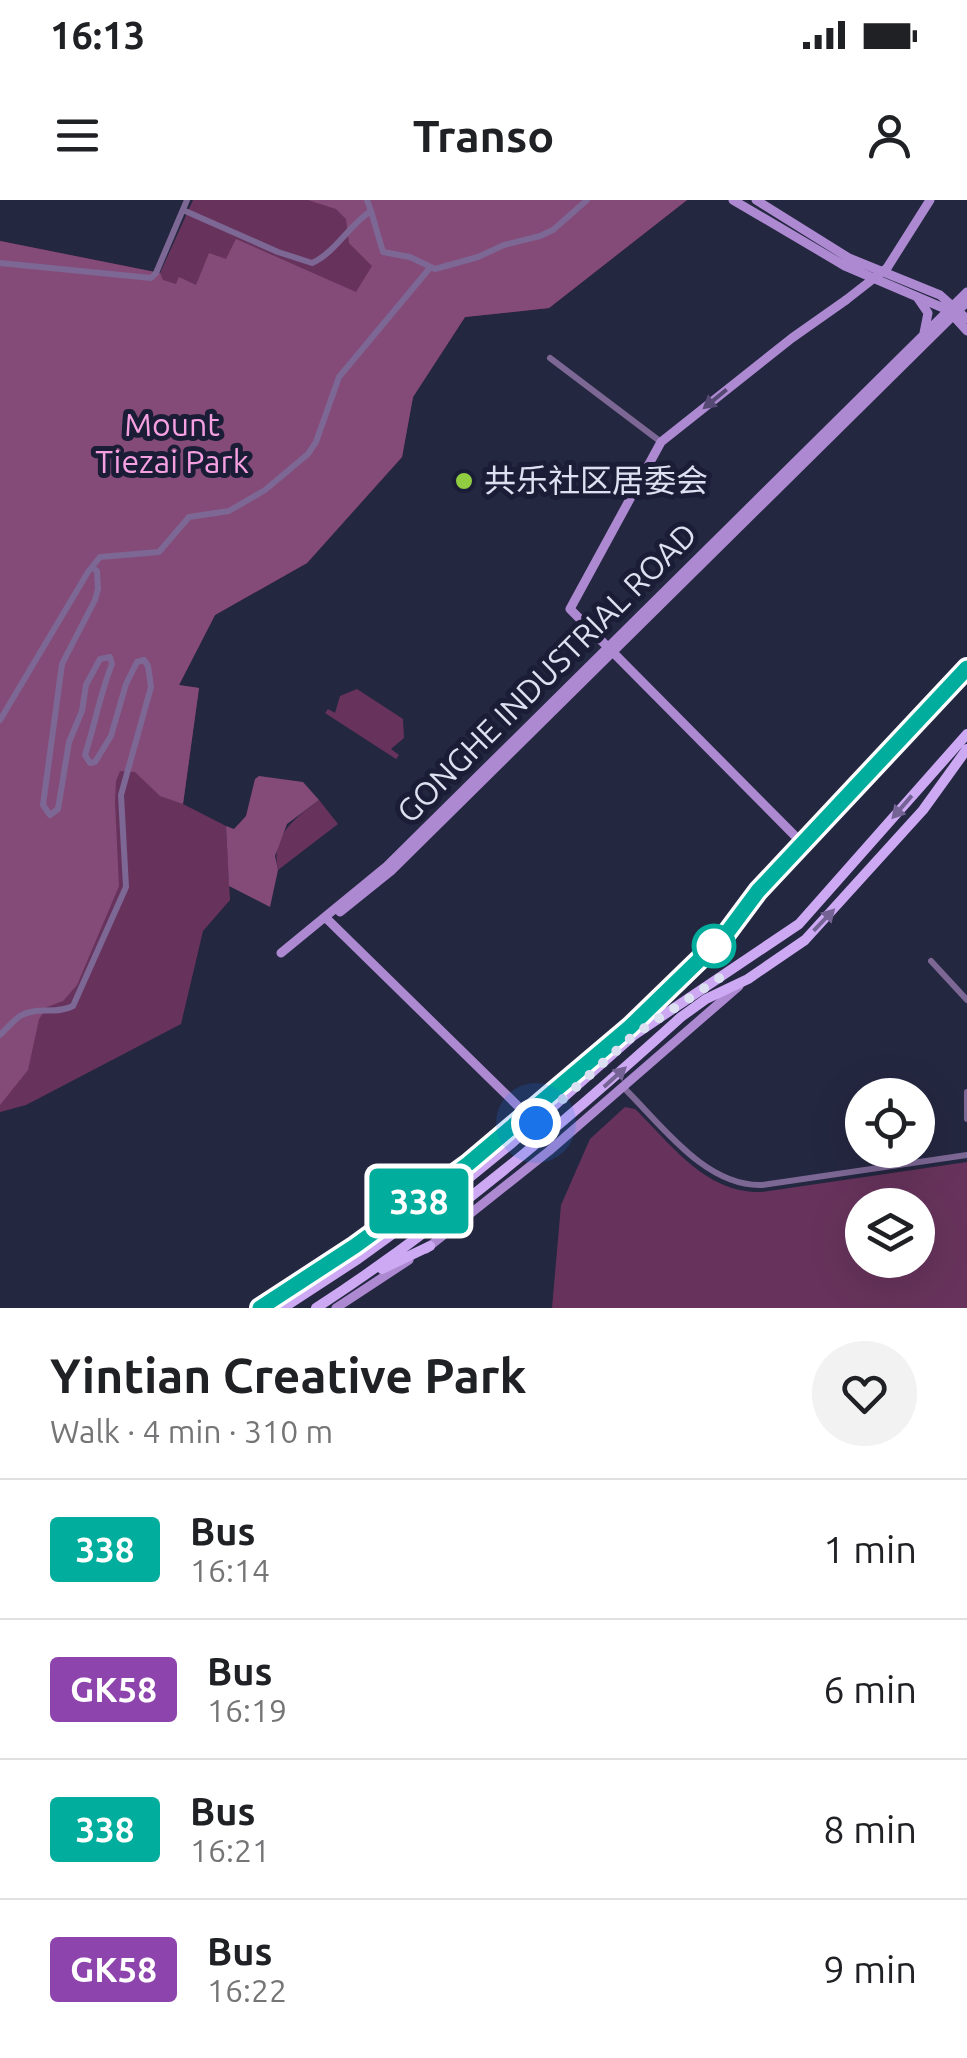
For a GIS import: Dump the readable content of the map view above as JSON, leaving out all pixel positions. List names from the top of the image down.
{
  "streets": {
    "street": ["GONGHE INDUSTRIAL ROAD"]
  },
  "parks": ["Mount Tiezai Park"],
  "places": ["共乐社区居委会"],
  "lines": ["bus line 338"],
  "page": {
    "status": "16:13",
    "header": "Transo",
    "on_map": "338",
    "heading": ["Yintian Creative Park", "Walk · 4 min · 310 m"],
    "list": [
      {
        "mark": "338",
        "name": "Bus",
        "note": "16:14",
        "value": "1 min"
      },
      {
        "mark": "GK58",
        "name": "Bus",
        "note": "16:19",
        "value": "6 min"
      },
      {
        "mark": "338",
        "name": "Bus",
        "note": "16:21",
        "value": "8 min"
      },
      {
        "mark": "GK58",
        "name": "Bus",
        "note": "16:22",
        "value": "9 min"
      }
    ]
  }
}
